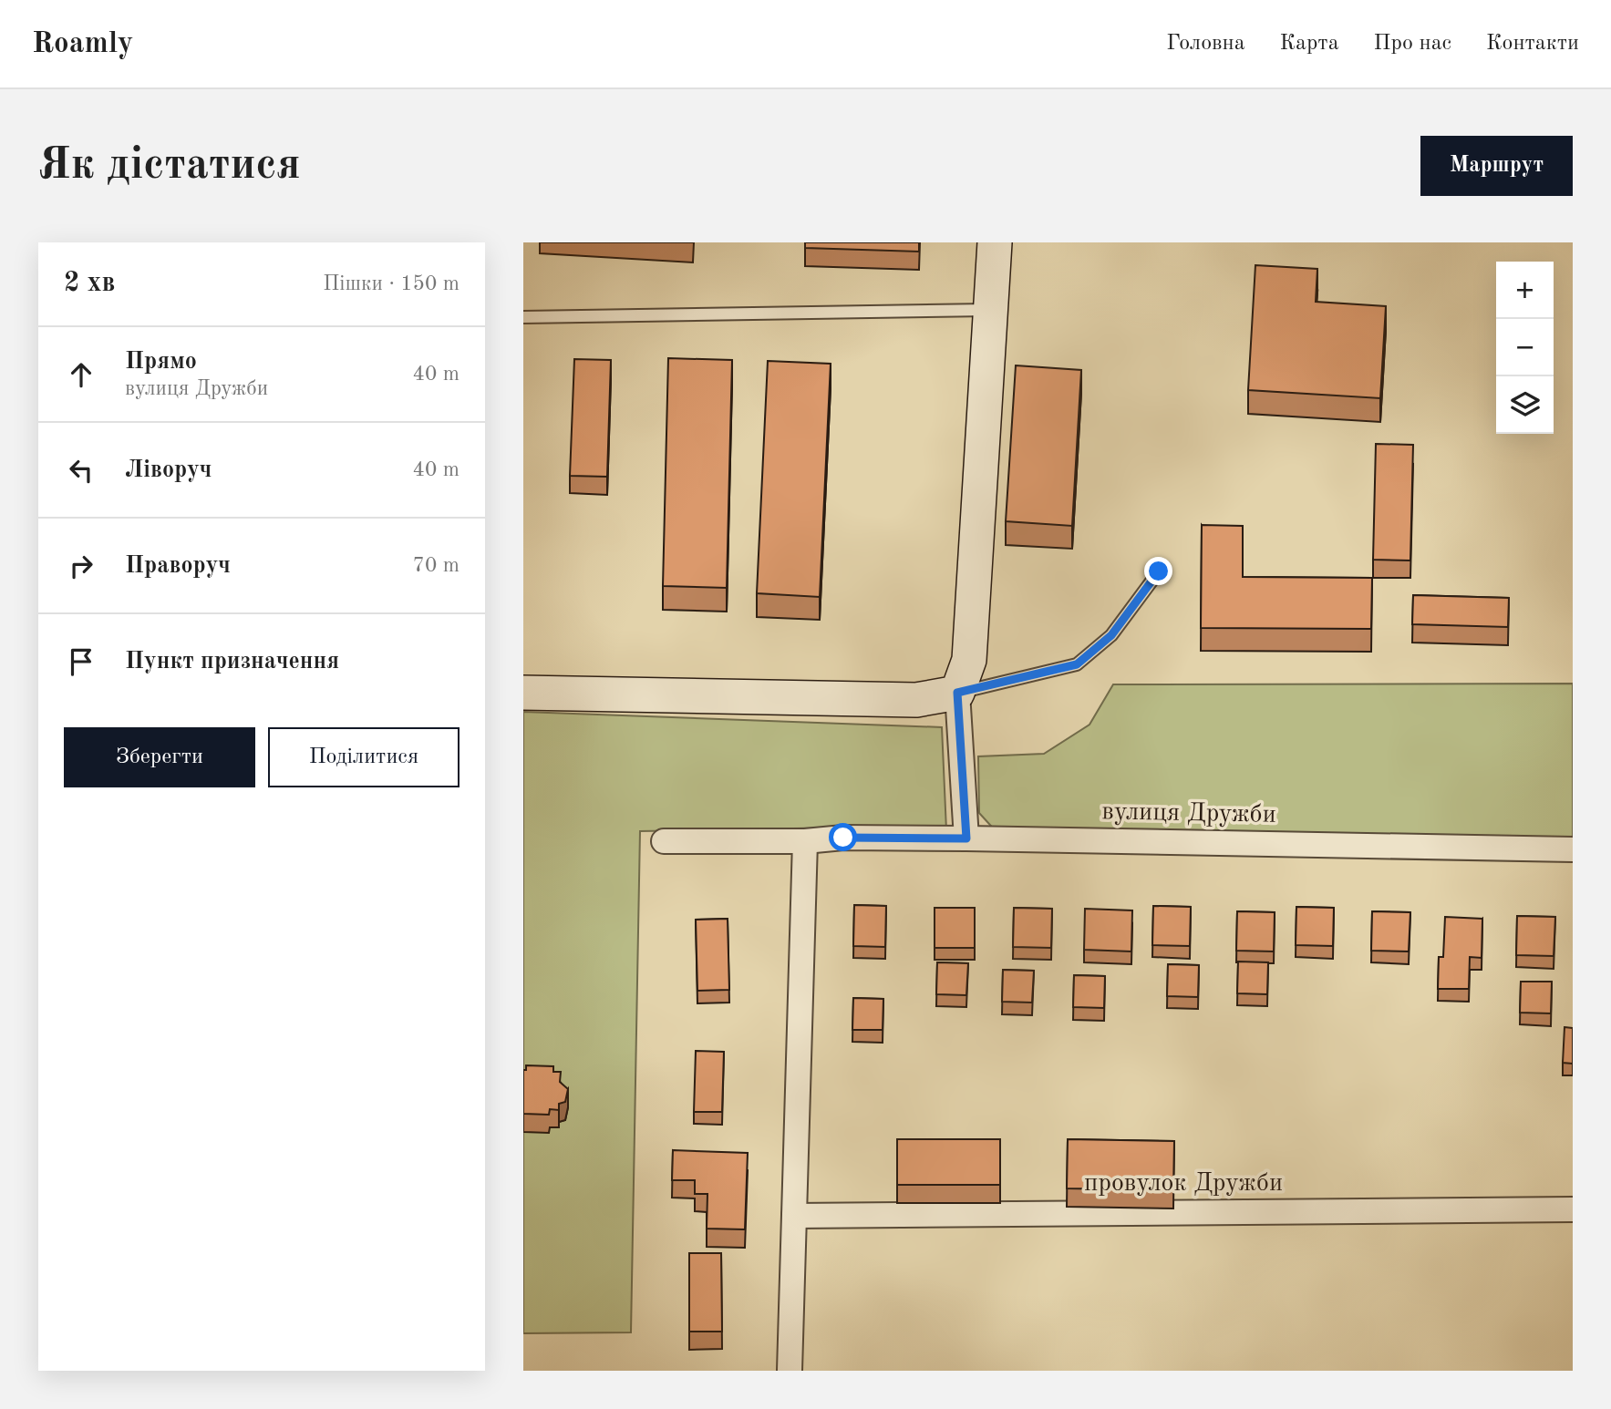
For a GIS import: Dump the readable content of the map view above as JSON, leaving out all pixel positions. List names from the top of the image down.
{
  "streets": {
    "street": ["вулиця Дружби", "провулок Дружби"]
  },
  "page": {
    "header": "Roamly",
    "nav": [
      "Головна",
      "Карта",
      "Про нас",
      "Контакти"
    ],
    "buttons": [
      "Маршрут",
      ["Зберегти", "Поділитися"]
    ],
    "title": "Як дістатися",
    "heading": ["2 хв", "Пішки · 150 m"],
    "map_buttons": ["+", "−"],
    "list": [
      ["Прямо", "вулиця Дружби", "40 m"],
      ["Ліворуч", "40 m"],
      ["Праворуч", "70 m"],
      "Пункт призначення"
    ]
  }
}
